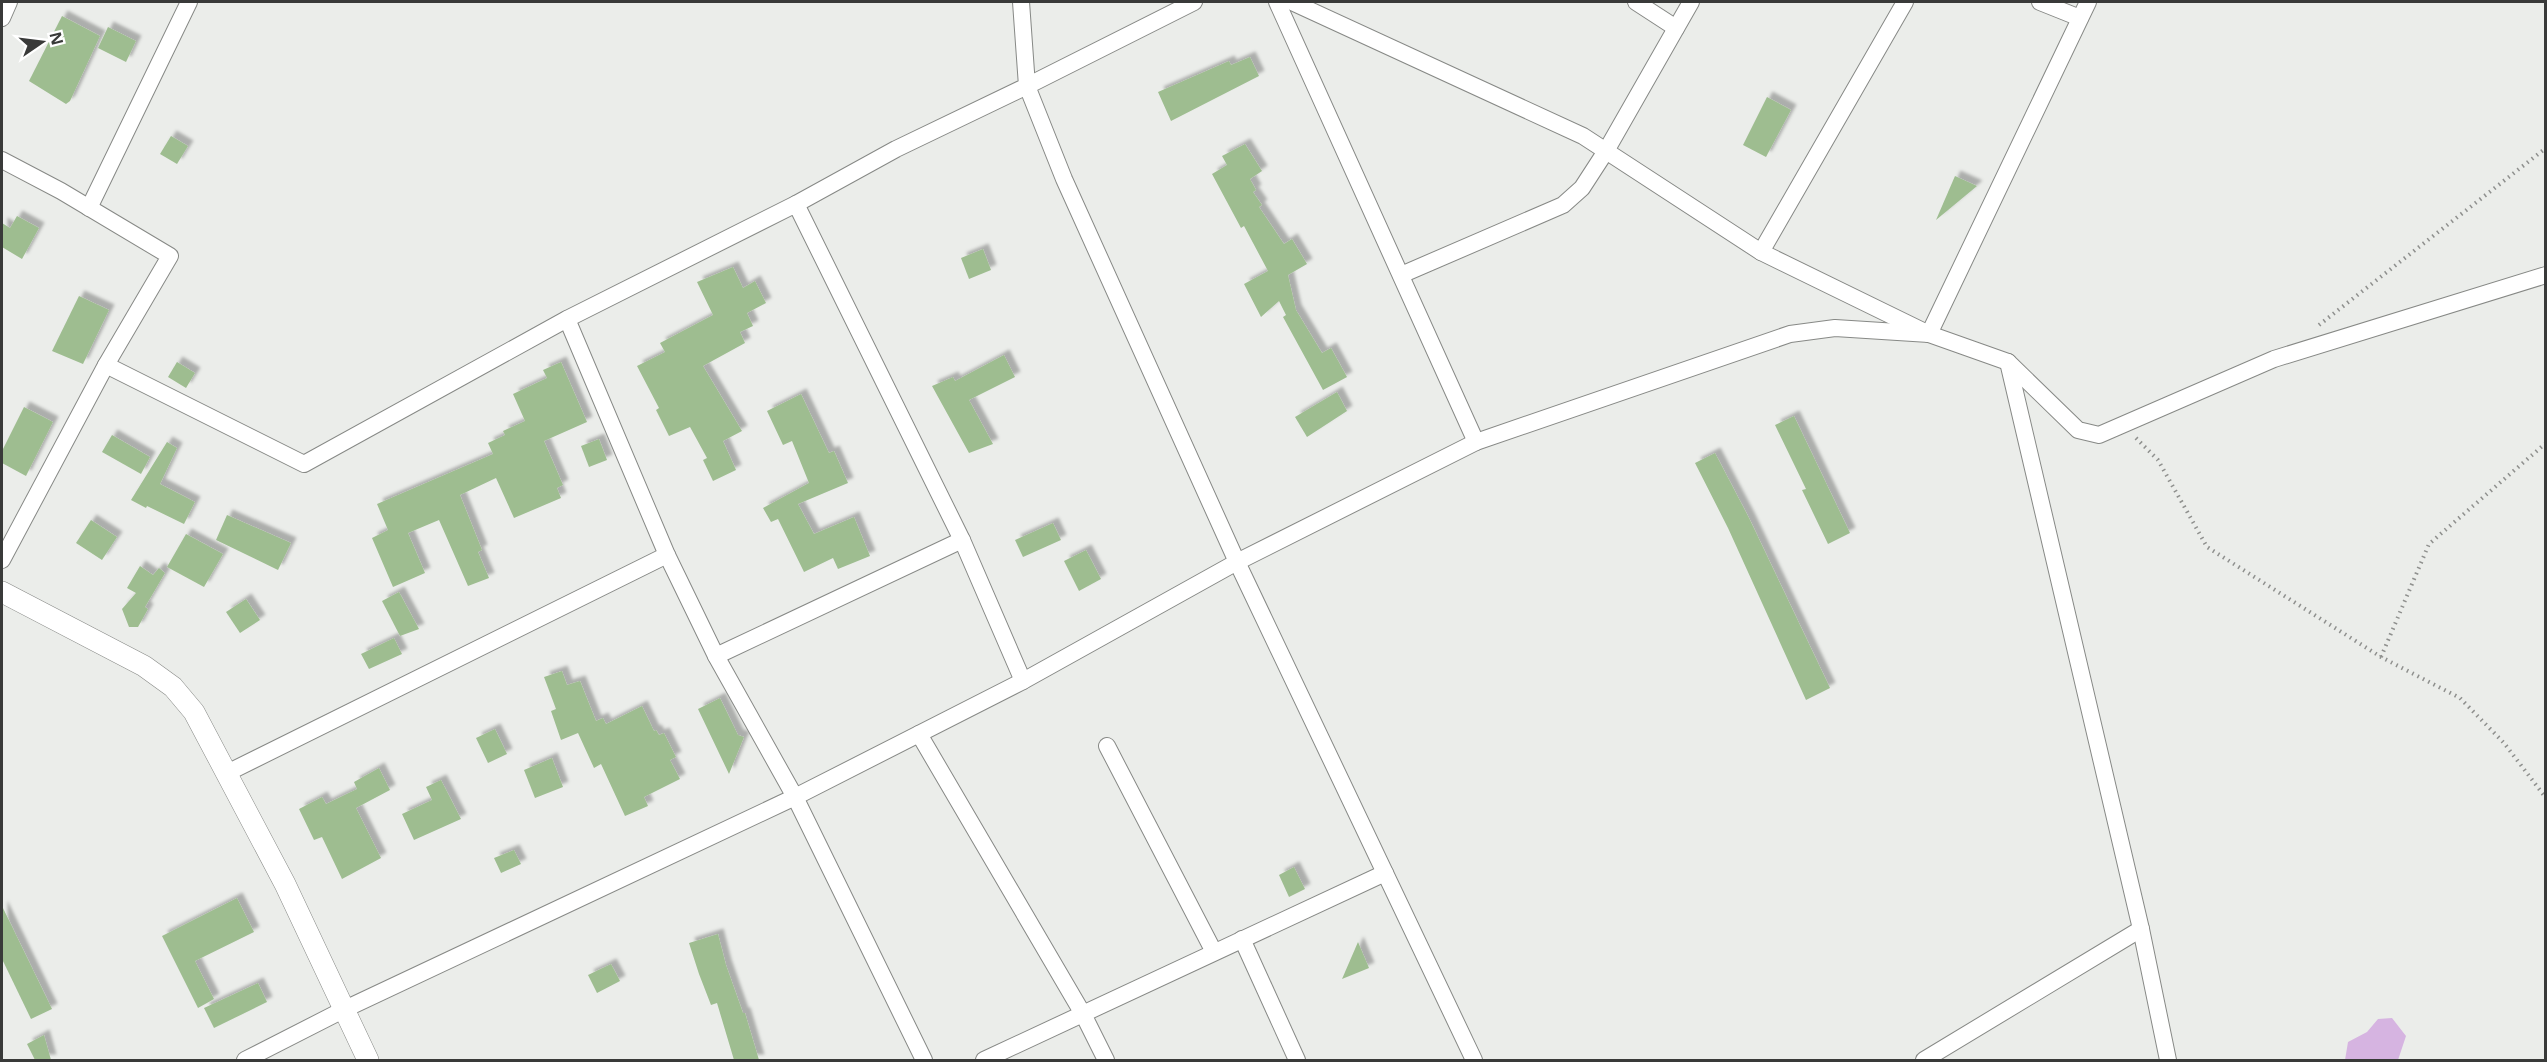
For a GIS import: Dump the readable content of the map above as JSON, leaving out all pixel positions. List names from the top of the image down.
{
  "north": "right"
}
